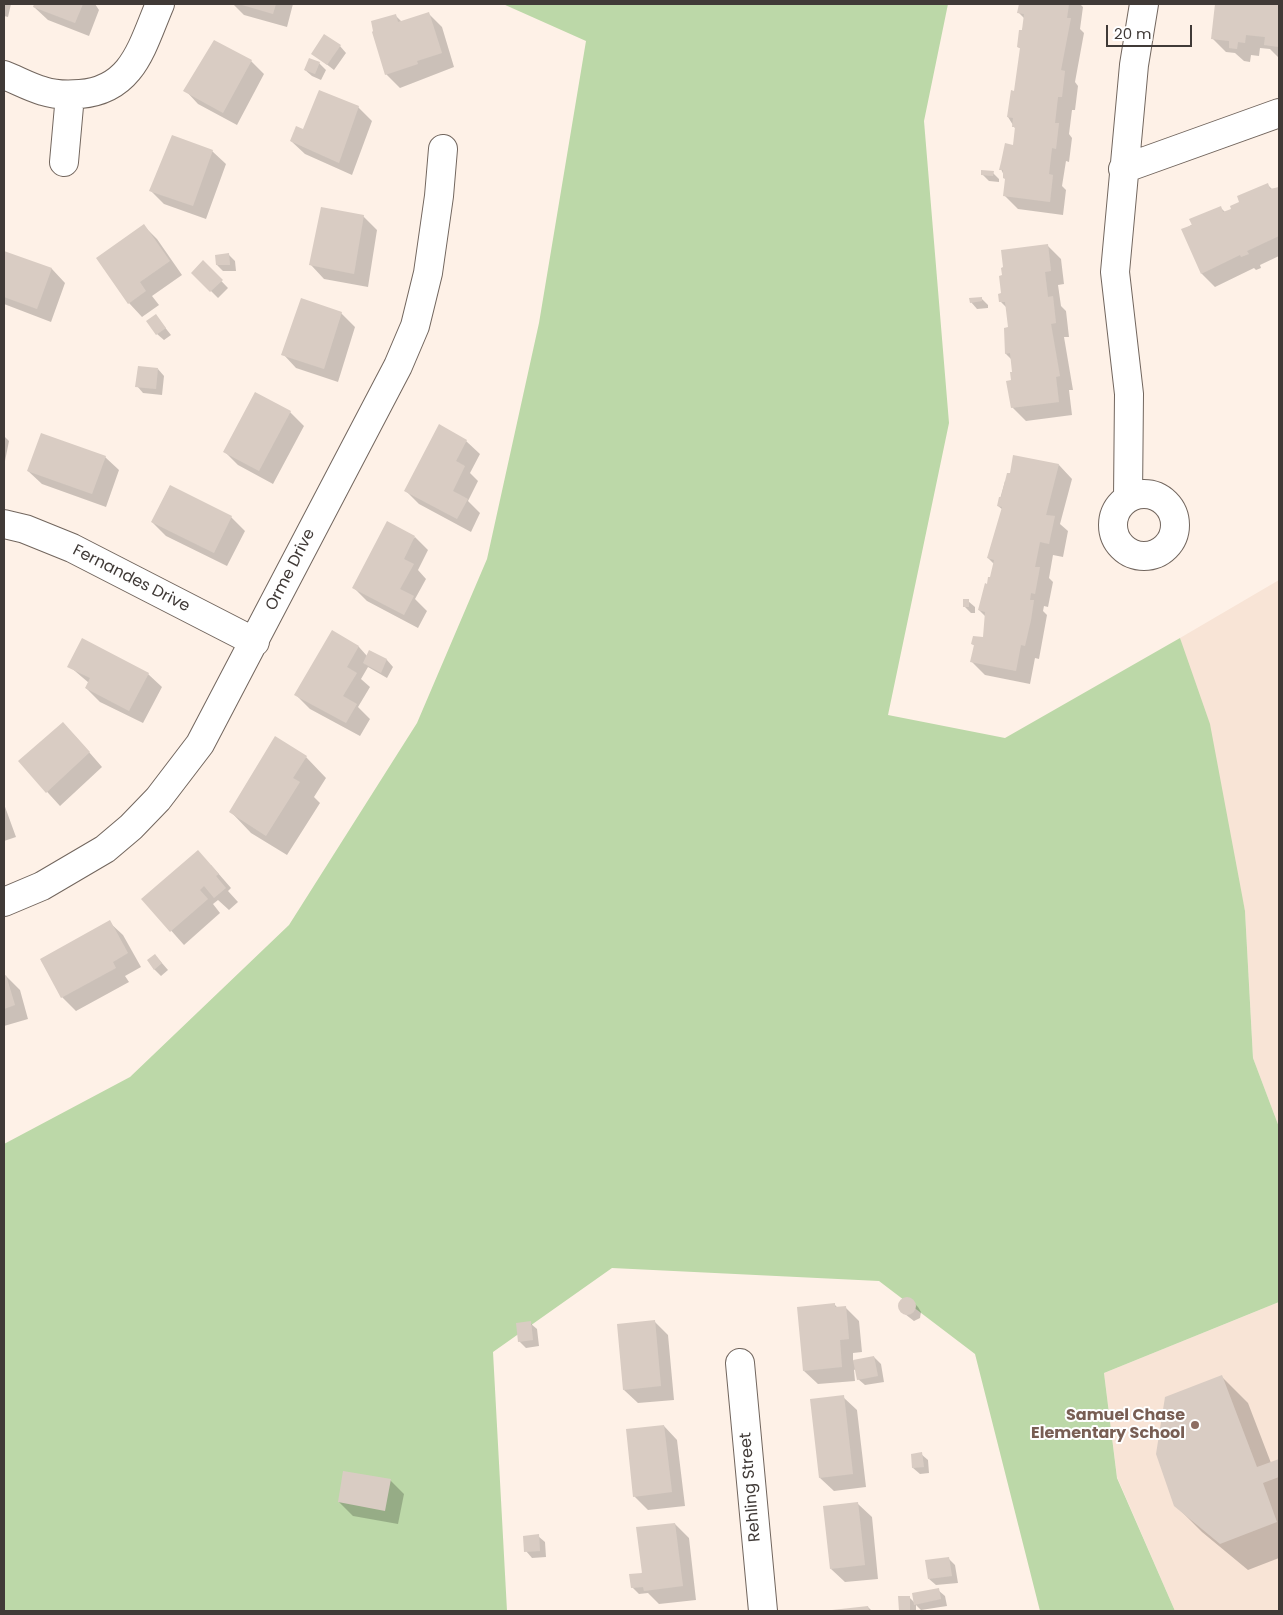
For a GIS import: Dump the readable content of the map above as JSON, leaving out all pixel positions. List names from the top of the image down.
{
  "streets": {
    "street": ["Orme Drive", "Fernandes Drive", "Rehling Street"]
  },
  "crossings": [
    ["Orme Drive", "Fernandes Drive"]
  ],
  "places": ["Samuel Chase Elementary School"],
  "scale_bar": "20 m"
}
